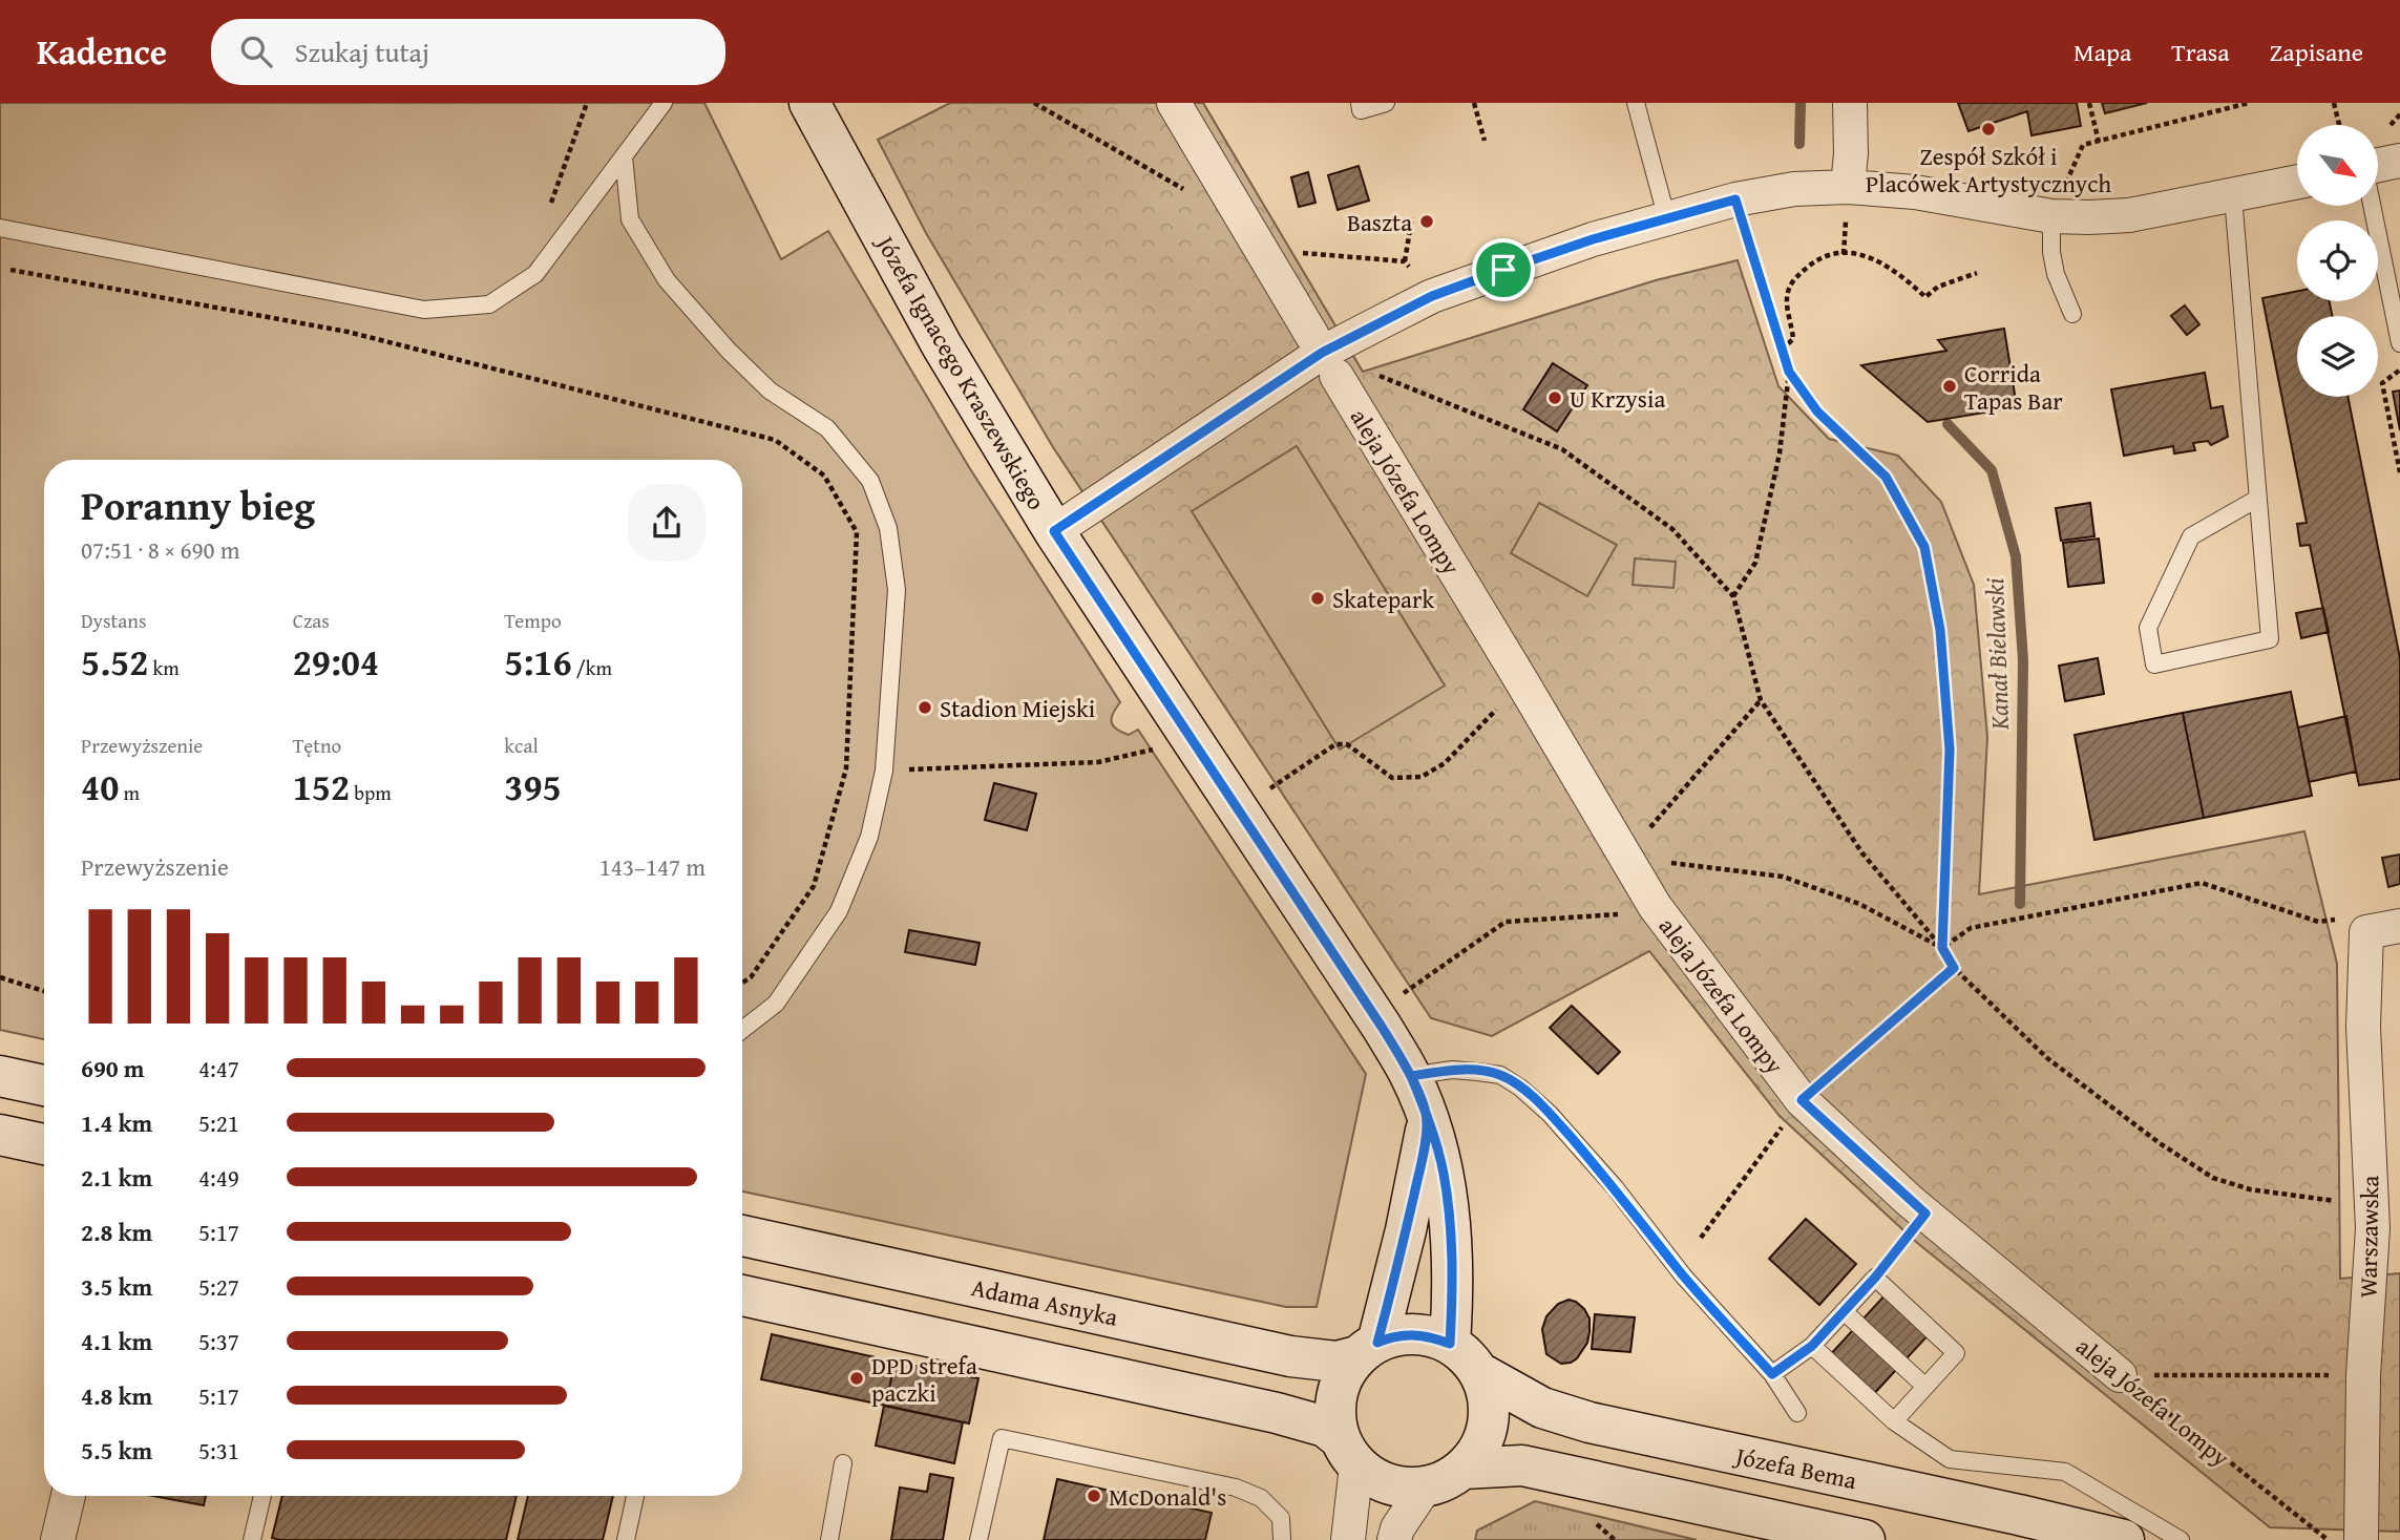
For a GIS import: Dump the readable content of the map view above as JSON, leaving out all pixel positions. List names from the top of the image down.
{
  "streets": {
    "main road": ["Józefa Ignacego Kraszewskiego", "Adama Asnyka", "Józefa Bema"],
    "street": ["aleja Józefa Lompy", "Warszawska"]
  },
  "crossings": [
    ["Józefa Ignacego Kraszewskiego", "Adama Asnyka"],
    ["Józefa Ignacego Kraszewskiego", "Józefa Bema"],
    ["Adama Asnyka", "Józefa Bema"]
  ],
  "water": ["Kanał Bielawski"],
  "places": [
    "Zespół Szkół i Placówek Artystycznych",
    "Baszta",
    "Corrida Tapas Bar",
    "U Krzysia",
    "Skatepark",
    "Stadion Miejski",
    "DPD strefa paczki",
    "McDonald's"
  ],
  "north": "bottom right",
  "page": {
    "header": "Kadence",
    "search": "Szukaj tutaj",
    "nav": ["Mapa", "Trasa", "Zapisane"],
    "heading": ["Poranny bieg", "07:51 · 8 × 690 m"],
    "stats": [
      ["Dystans", "5.52 km"],
      ["Czas", "29:04"],
      ["Tempo", "5:16 /km"],
      ["Przewyższenie", "40 m"],
      ["Tętno", "152 bpm"],
      ["kcal", "395"]
    ],
    "chart": ["Przewyższenie", "143–147 m"],
    "list": [
      {
        "name": "690 m",
        "note": "4:47"
      },
      {
        "name": "1.4 km",
        "note": "5:21"
      },
      {
        "name": "2.1 km",
        "note": "4:49"
      },
      {
        "name": "2.8 km",
        "note": "5:17"
      },
      {
        "name": "3.5 km",
        "note": "5:27"
      },
      {
        "name": "4.1 km",
        "note": "5:37"
      },
      {
        "name": "4.8 km",
        "note": "5:17"
      },
      {
        "name": "5.5 km",
        "note": "5:31"
      }
    ]
  }
}
